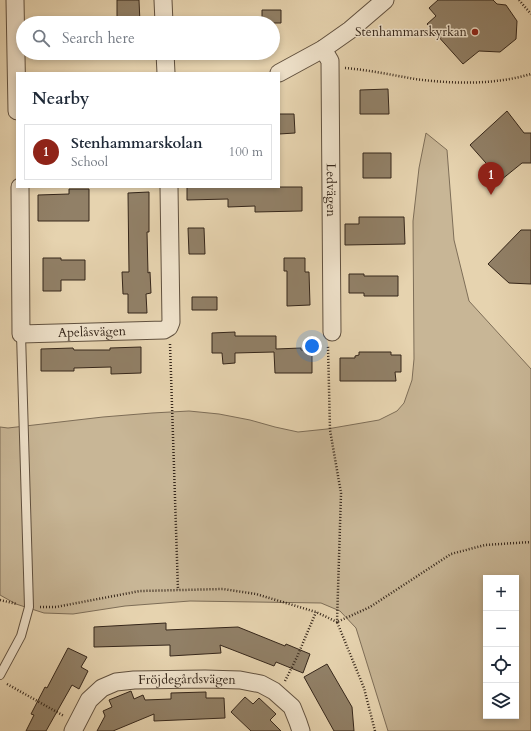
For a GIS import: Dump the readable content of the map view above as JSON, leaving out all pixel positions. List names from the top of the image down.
{
  "streets": {
    "street": ["Ledvägen", "Apelåsvägen", "Fröjdegårdsvägen"]
  },
  "places": ["Stenhammarskyrkan"],
  "page": {
    "search": "Search here",
    "heading": "Nearby",
    "list": [
      {
        "mark": "1",
        "name": "Stenhammarskolan",
        "note": "School",
        "value": "100 m"
      }
    ],
    "pins": "1",
    "map_buttons": ["+", "−"]
  }
}
